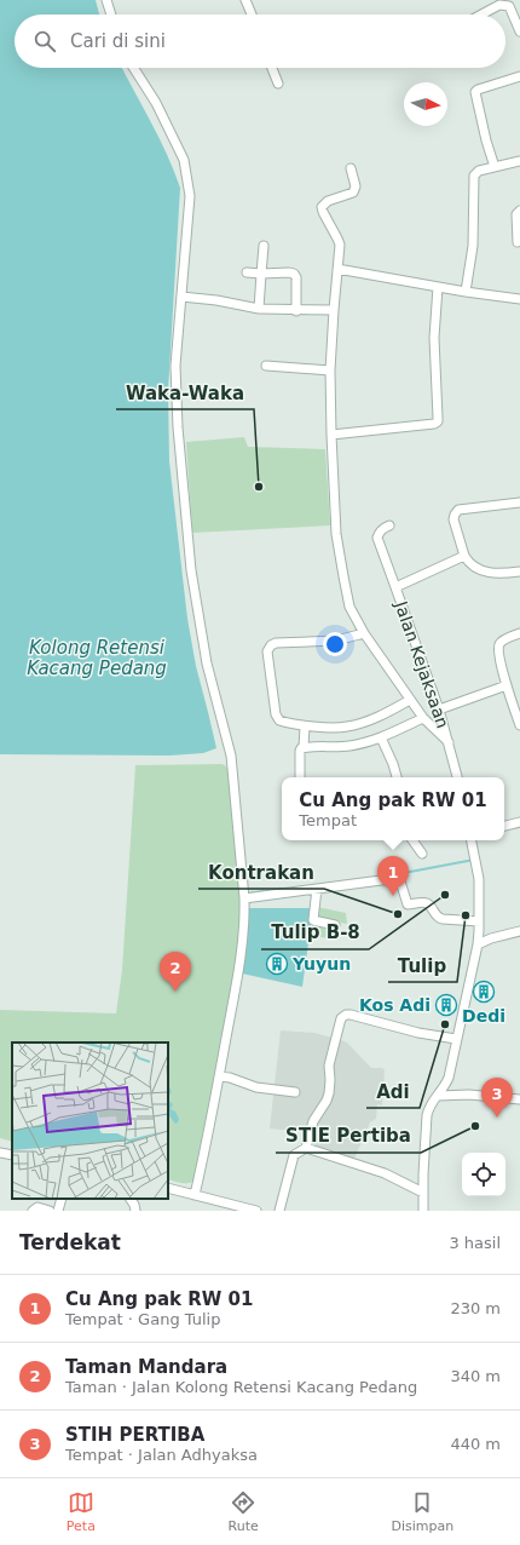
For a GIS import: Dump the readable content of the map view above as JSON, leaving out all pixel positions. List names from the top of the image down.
{
  "streets": {
    "street": ["Jalan Kejaksaan"]
  },
  "water": ["Kolong Retensi Kacang Pedang"],
  "places": {
    "other": [
      "Waka-Waka",
      "Tulip B-8",
      "Kontrakan",
      "Tulip",
      "Adi",
      "STIE Pertiba"
    ],
    "building": ["Yuyun", "Dedi", "Kos Adi"]
  },
  "north": "right",
  "page": {
    "search": "Cari di sini",
    "popup": ["Cu Ang pak RW 01", "Tempat"],
    "pins": ["1", "2", "3"],
    "heading": ["Terdekat", "3 hasil"],
    "list": [
      {
        "mark": "1",
        "name": "Cu Ang pak RW 01",
        "note": "Tempat · Gang Tulip",
        "value": "230 m"
      },
      {
        "mark": "2",
        "name": "Taman Mandara",
        "note": "Taman · Jalan Kolong Retensi Kacang Pedang",
        "value": "340 m"
      },
      {
        "mark": "3",
        "name": "STIH PERTIBA",
        "note": "Tempat · Jalan Adhyaksa",
        "value": "440 m"
      }
    ],
    "nav": ["Peta", "Rute", "Disimpan"]
  }
}
